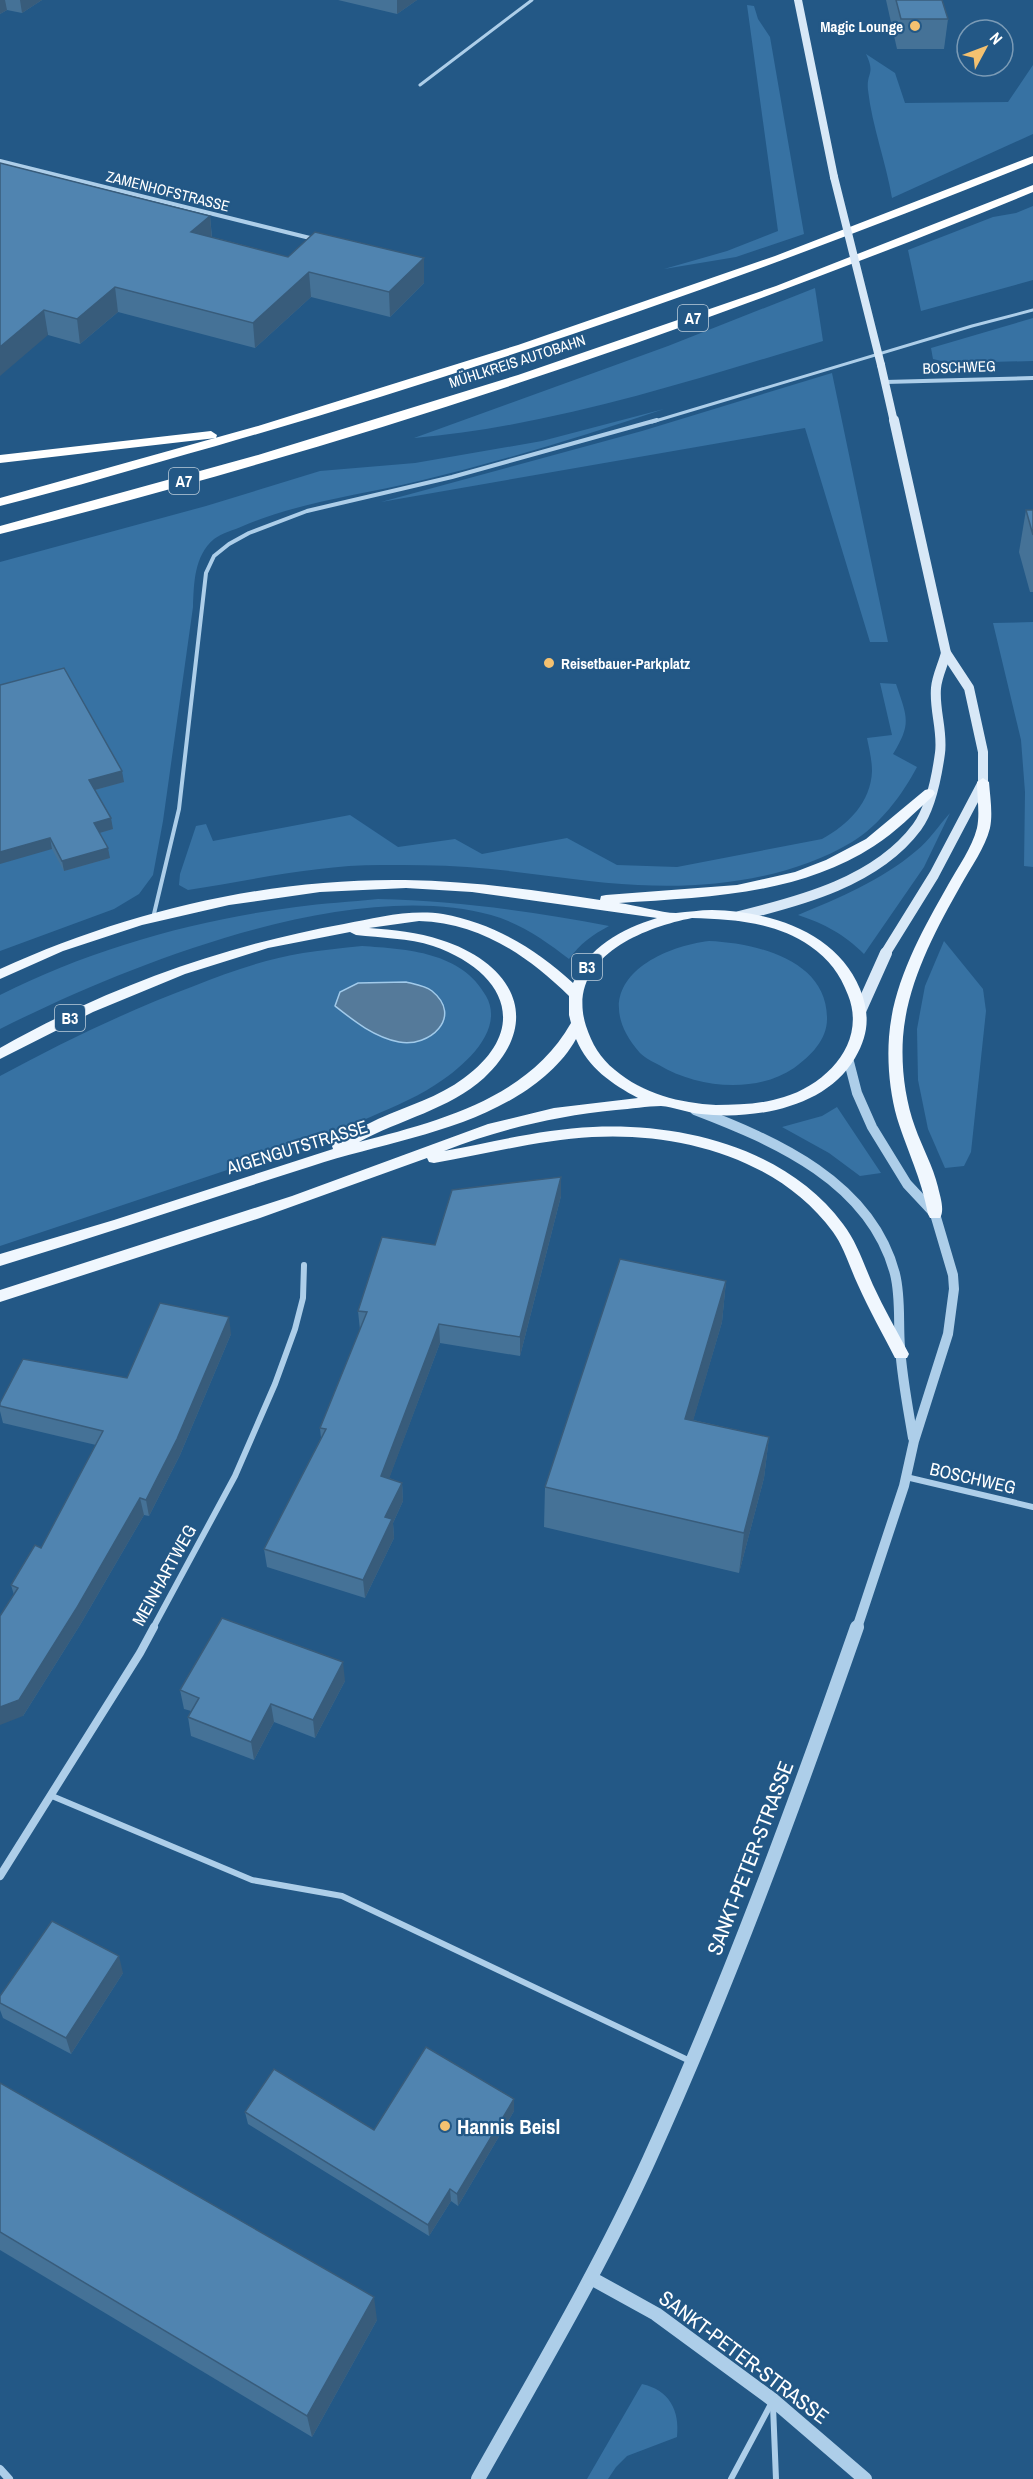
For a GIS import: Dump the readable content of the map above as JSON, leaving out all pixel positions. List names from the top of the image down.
{
  "streets": {
    "highway": ["A7", "MÜHLKREIS AUTOBAHN"],
    "main road": ["B3", "AIGENGUTSTRASSE"],
    "street": [
      "ZAMENHOFSTRASSE",
      "BOSCHWEG",
      "MEINHARTWEG",
      "SANKT-PETER-STRASSE"
    ]
  },
  "crossings": [
    ["BOSCHWEG", "SANKT-PETER-STRASSE"],
    ["B3", "AIGENGUTSTRASSE"]
  ],
  "places": ["Magic Lounge", "Reisetbauer-Parkplatz", "Hannis Beisl"],
  "north": "top right"
}
